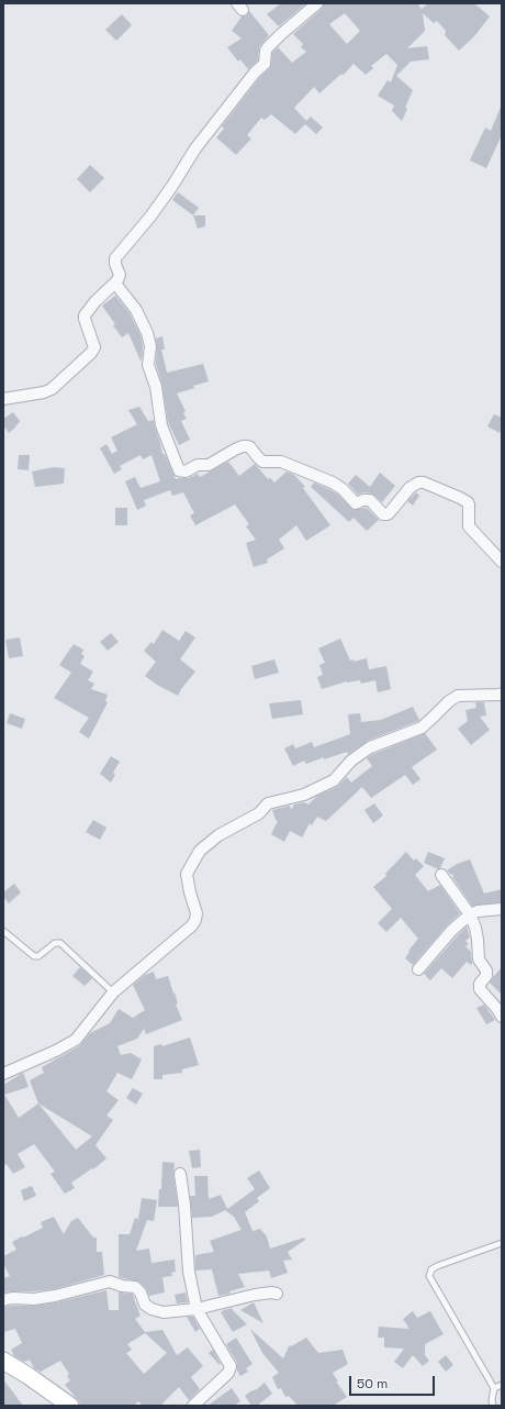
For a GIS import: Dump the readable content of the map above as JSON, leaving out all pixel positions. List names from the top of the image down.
{
  "scale_bar": "50 m"
}
